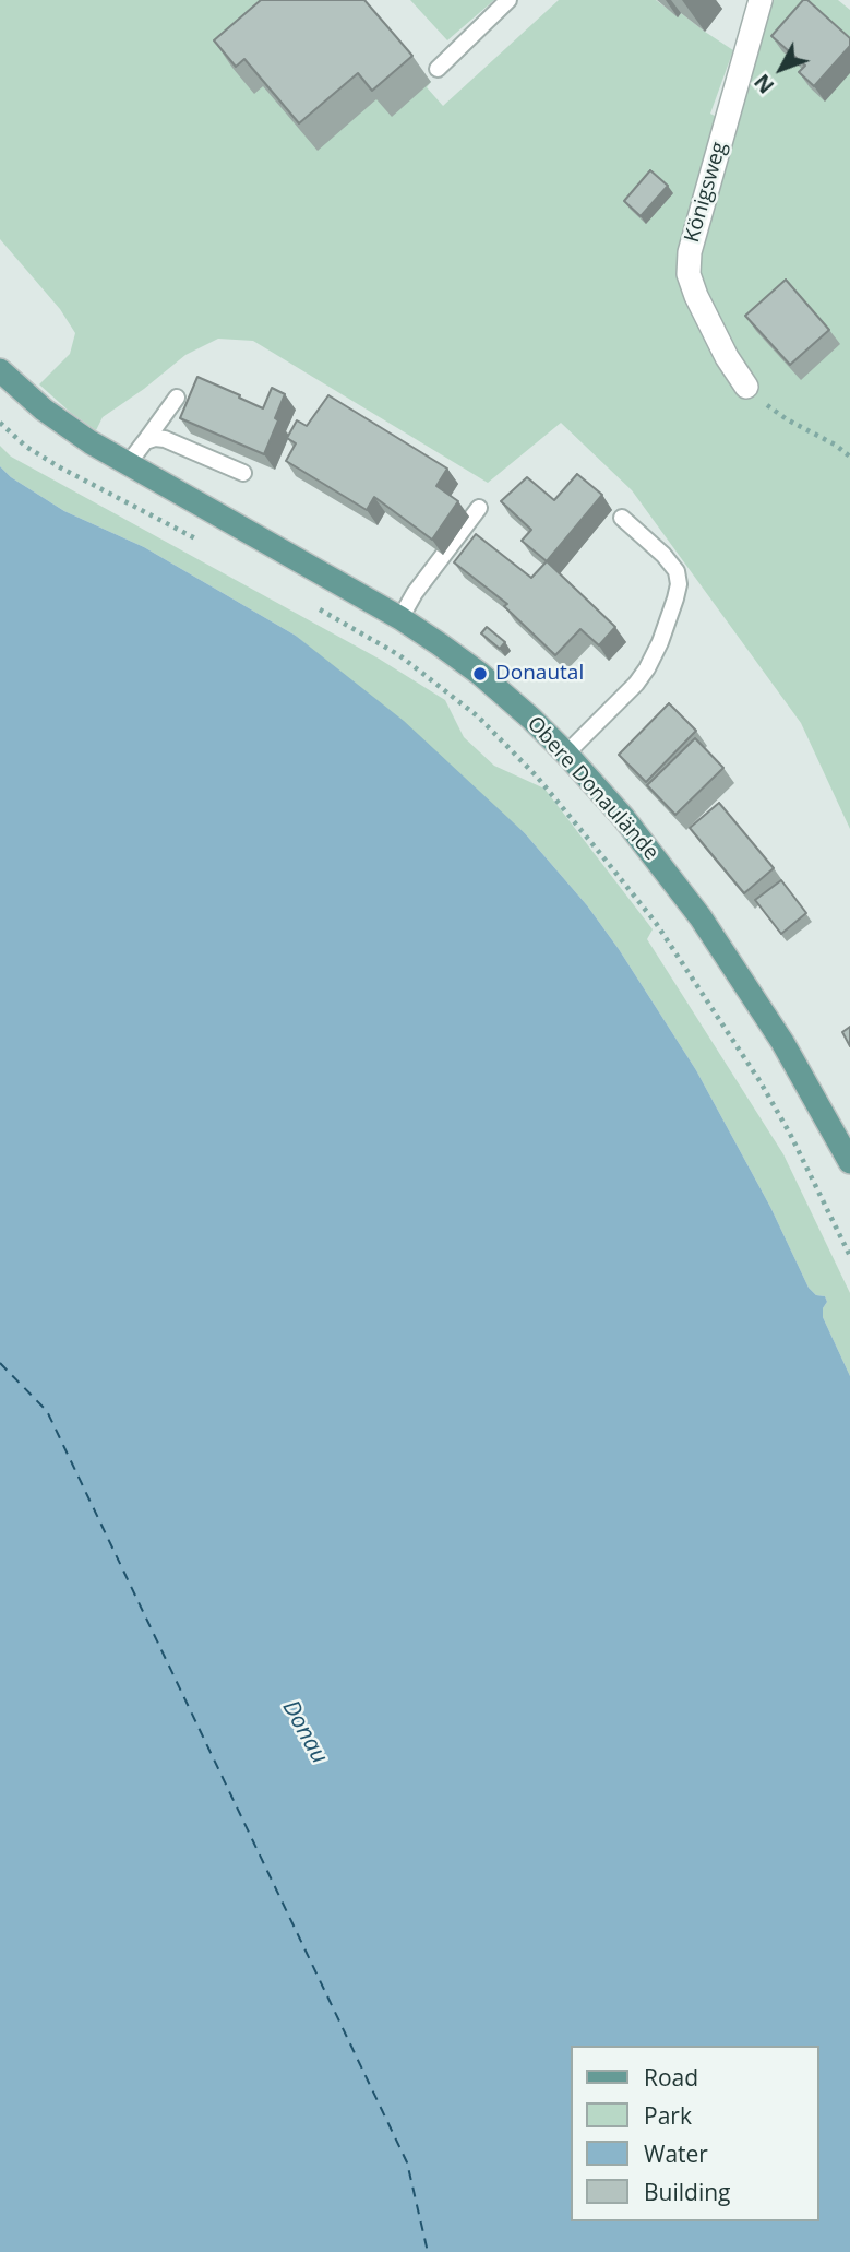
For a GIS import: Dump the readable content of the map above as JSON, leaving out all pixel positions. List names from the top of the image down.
{
  "streets": {
    "main road": ["Obere Donaulände"],
    "street": ["Königsweg"]
  },
  "water": ["Donau"],
  "places": ["Donautal"],
  "legend": [
    "Road",
    "Park",
    "Water",
    "Building"
  ],
  "north": "bottom left"
}
